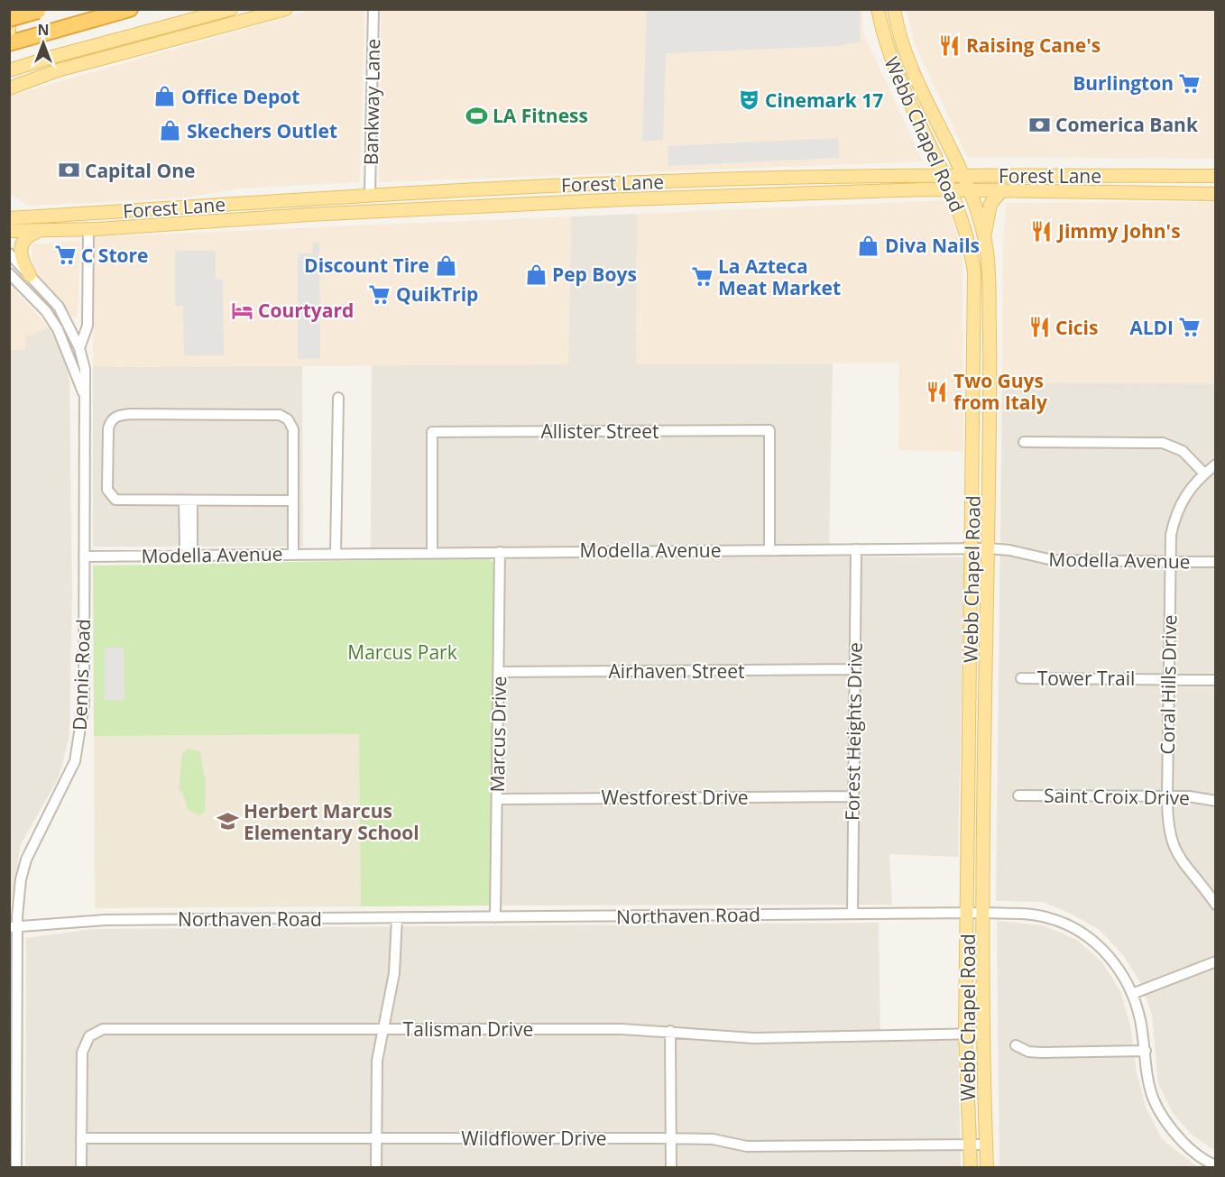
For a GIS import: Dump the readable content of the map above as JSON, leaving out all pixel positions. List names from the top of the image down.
{
  "streets": {
    "main road": ["Webb Chapel Road", "Forest Lane"],
    "street": [
      "Bankway Lane",
      "Allister Street",
      "Modella Avenue",
      "Airhaven Street",
      "Dennis Road",
      "Tower Trail",
      "Coral Hills Drive",
      "Forest Heights Drive",
      "Marcus Drive",
      "Saint Croix Drive",
      "Westforest Drive",
      "Northaven Road",
      "Talisman Drive",
      "Wildflower Drive"
    ]
  },
  "crossings": [
    ["Bankway Lane", "Forest Lane"],
    ["Webb Chapel Road", "Forest Lane"],
    ["Webb Chapel Road", "Modella Avenue"],
    ["Webb Chapel Road", "Northaven Road"],
    ["Webb Chapel Road", "Talisman Drive"],
    ["Webb Chapel Road", "Wildflower Drive"],
    ["Allister Street", "Modella Avenue"],
    ["Modella Avenue", "Dennis Road"],
    ["Modella Avenue", "Coral Hills Drive"],
    ["Modella Avenue", "Forest Heights Drive"],
    ["Modella Avenue", "Marcus Drive"],
    ["Airhaven Street", "Forest Heights Drive"],
    ["Airhaven Street", "Marcus Drive"],
    ["Dennis Road", "Northaven Road"],
    ["Tower Trail", "Coral Hills Drive"],
    ["Coral Hills Drive", "Saint Croix Drive"],
    ["Forest Heights Drive", "Westforest Drive"],
    ["Forest Heights Drive", "Northaven Road"],
    ["Marcus Drive", "Westforest Drive"],
    ["Marcus Drive", "Northaven Road"],
    ["Talisman Drive", "Wildflower Drive"]
  ],
  "parks": ["Marcus Park"],
  "places": {
    "restaurant": [
      "Raising Cane's",
      "Jimmy John's",
      "Cicis",
      "Two Guys from Italy"
    ],
    "supermarket": [
      "Burlington",
      "C Store",
      "La Azteca Meat Market",
      "QuikTrip",
      "ALDI"
    ],
    "shop": [
      "Office Depot",
      "Skechers Outlet",
      "Diva Nails",
      "Discount Tire",
      "Pep Boys"
    ],
    "theatre": ["Cinemark 17"],
    "sports": ["LA Fitness"],
    "bank": ["Comerica Bank", "Capital One"],
    "hotel": ["Courtyard"],
    "school or university": ["Herbert Marcus Elementary School"]
  },
  "north": "top"
}
